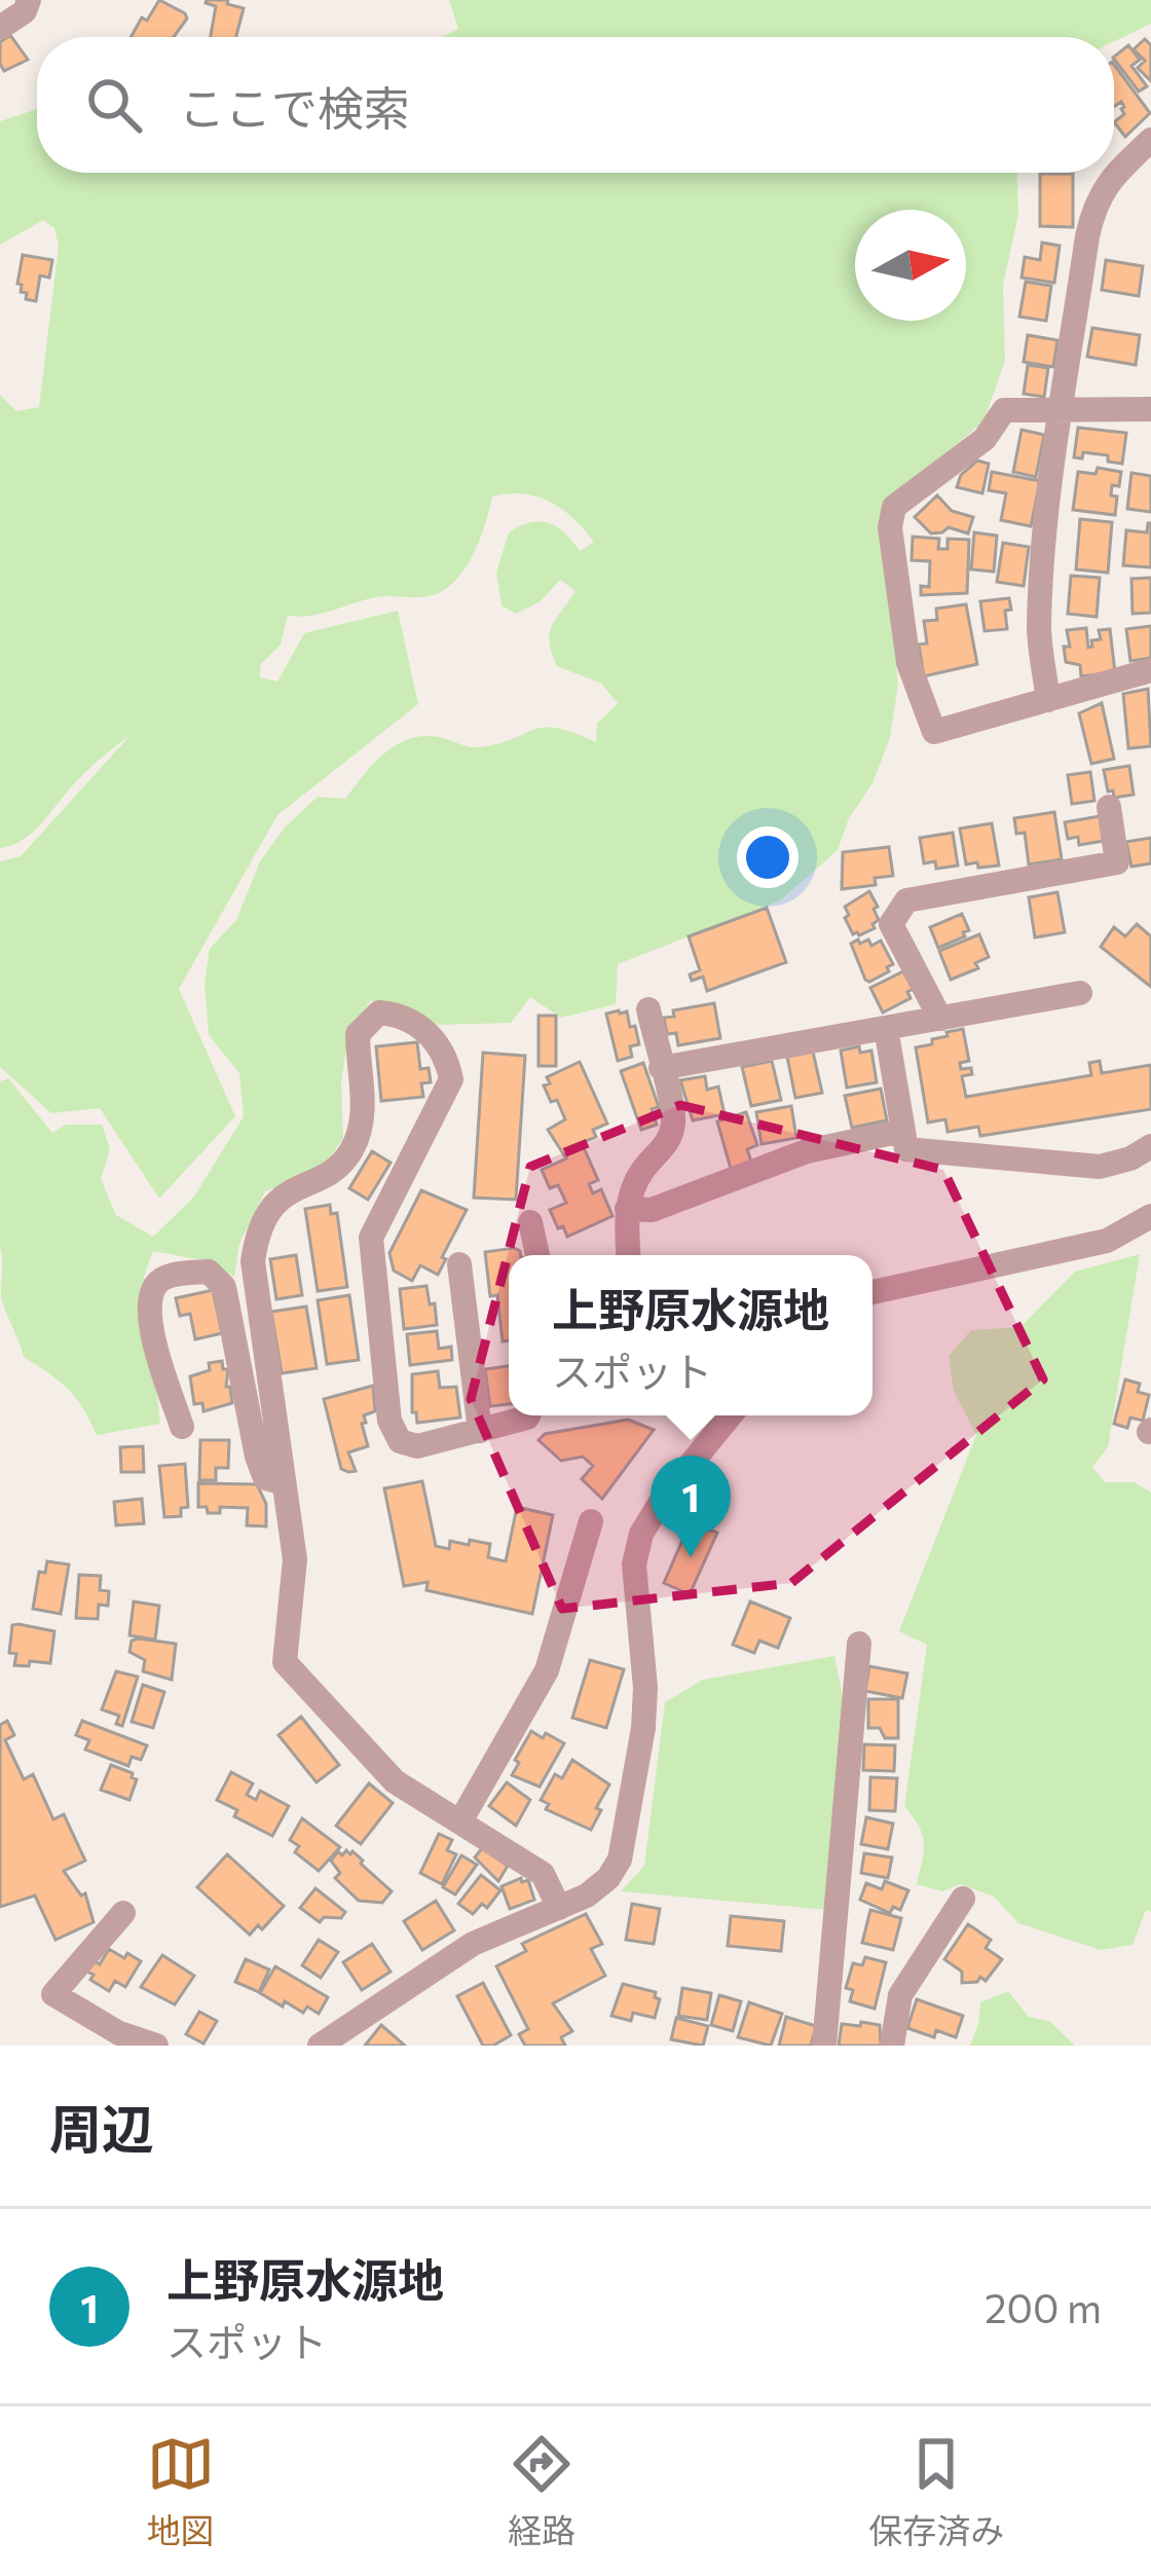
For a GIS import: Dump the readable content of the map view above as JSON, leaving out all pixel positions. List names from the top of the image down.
{
  "north": "right",
  "page": {
    "search": "ここで検索",
    "popup": ["上野原水源地", "スポット"],
    "pins": "1",
    "heading": "周辺",
    "list": [
      {
        "mark": "1",
        "name": "上野原水源地",
        "note": "スポット",
        "value": "200 m"
      }
    ],
    "nav": ["地図", "経路", "保存済み"]
  }
}
